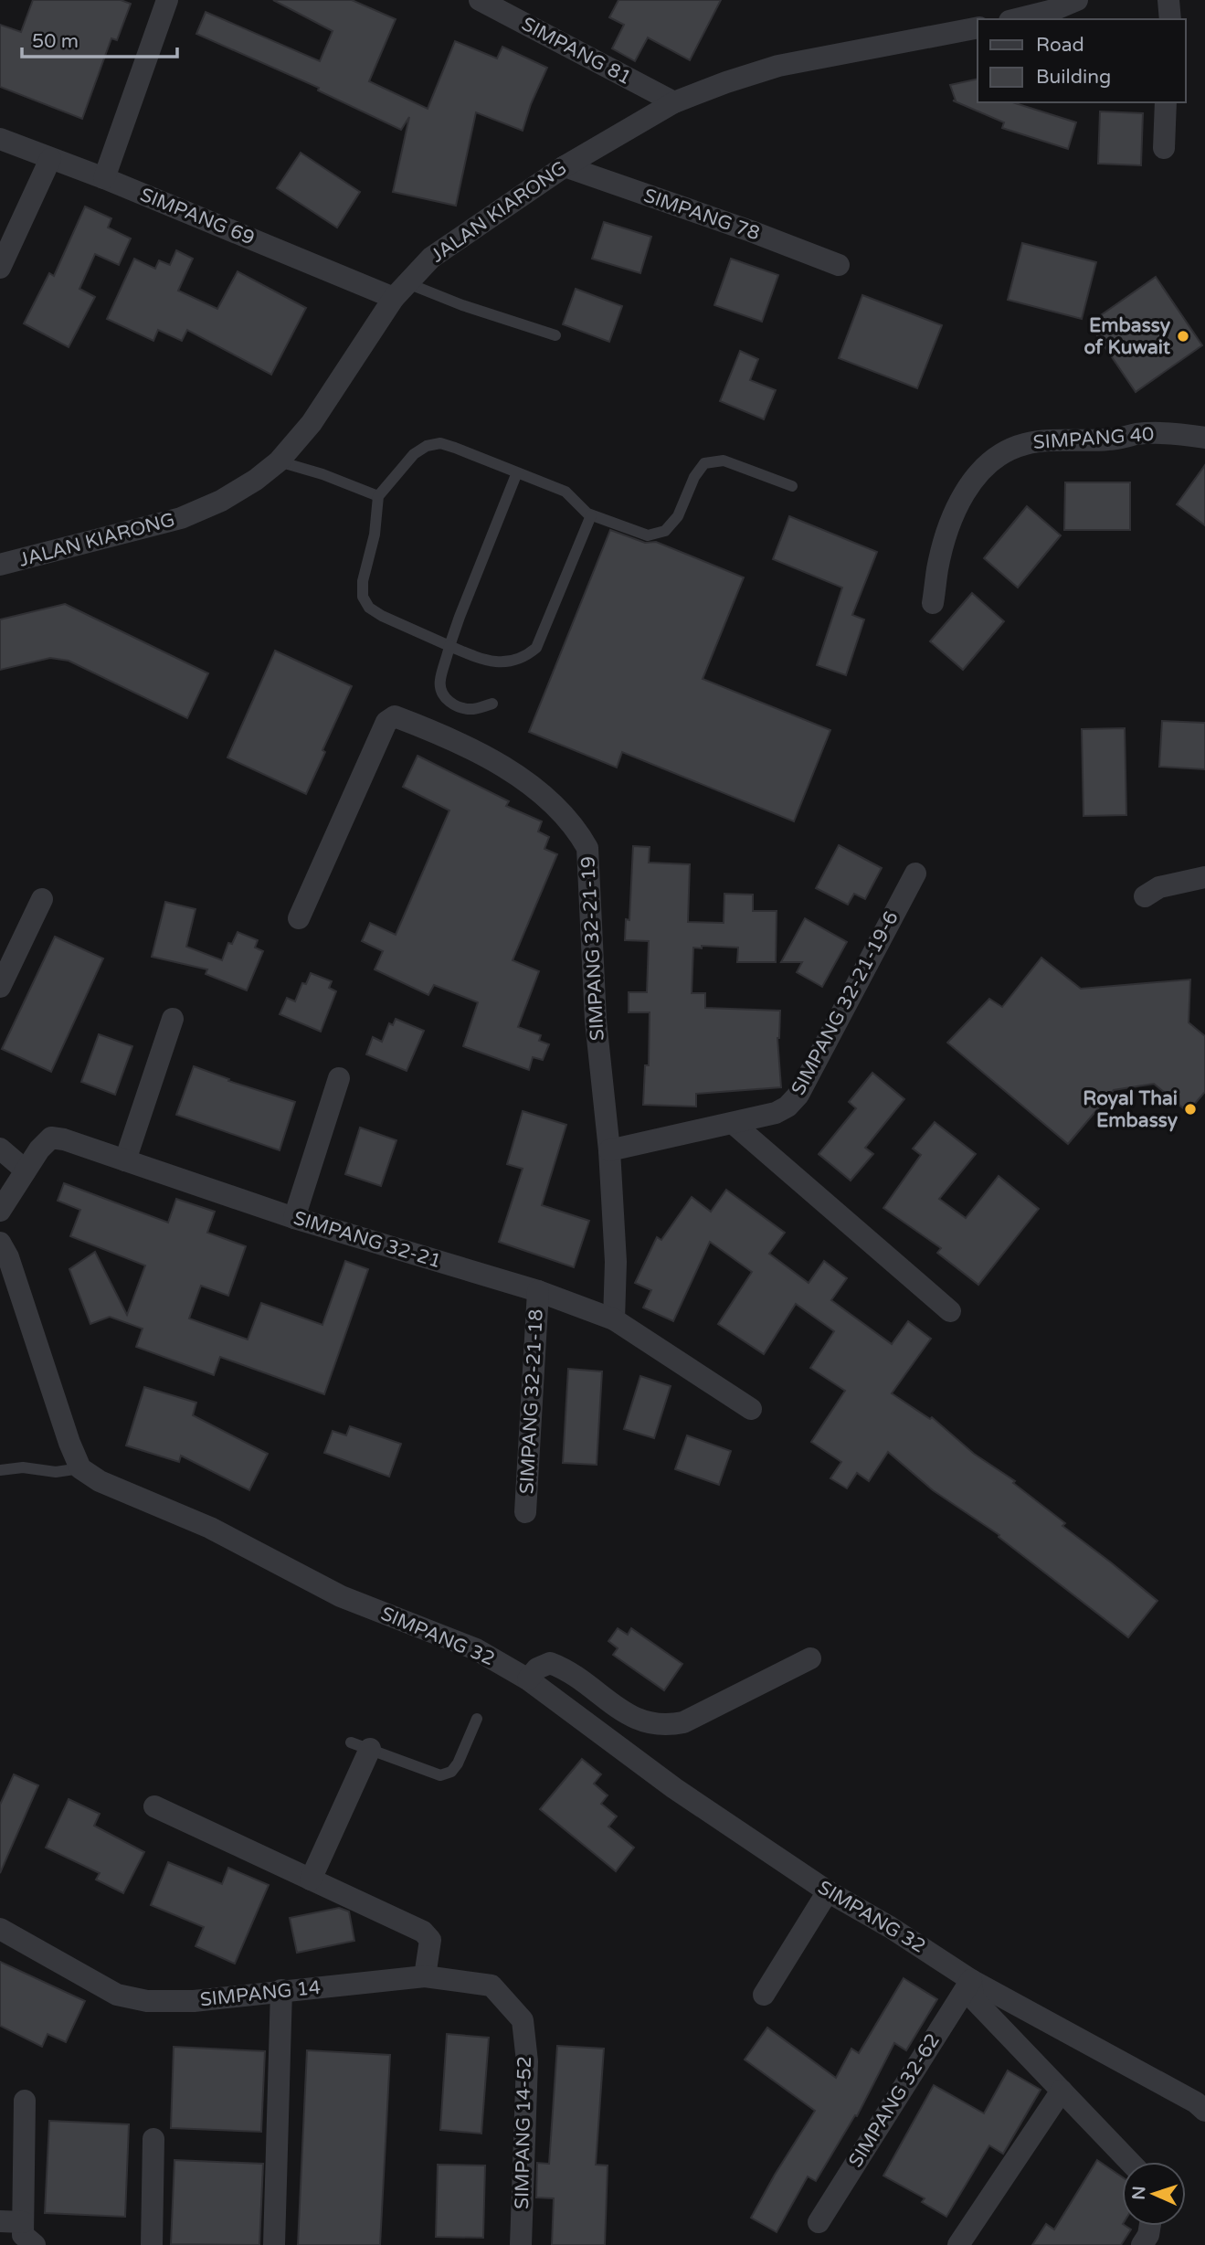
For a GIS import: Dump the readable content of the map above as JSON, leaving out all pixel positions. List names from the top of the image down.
{
  "streets": {
    "street": [
      "SIMPANG 81",
      "JALAN KIARONG",
      "SIMPANG 78",
      "SIMPANG 69",
      "SIMPANG 40",
      "SIMPANG 32-21-19",
      "SIMPANG 32-21-19-6",
      "SIMPANG 32-21",
      "SIMPANG 32-21-18",
      "SIMPANG 32",
      "SIMPANG 14",
      "SIMPANG 32-62",
      "SIMPANG 14-52"
    ]
  },
  "crossings": [
    ["SIMPANG 81", "JALAN KIARONG"],
    ["JALAN KIARONG", "SIMPANG 78"],
    ["JALAN KIARONG", "SIMPANG 69"],
    ["SIMPANG 32-21-19", "SIMPANG 32-21-19-6"],
    ["SIMPANG 32-21-19", "SIMPANG 32-21"],
    ["SIMPANG 32-21", "SIMPANG 32-21-18"],
    ["SIMPANG 32", "SIMPANG 32-62"],
    ["SIMPANG 14", "SIMPANG 14-52"]
  ],
  "places": ["Embassy of Kuwait", "Royal Thai Embassy"],
  "legend": ["Road", "Building"],
  "scale_bar": "50 m",
  "north": "left"
}
